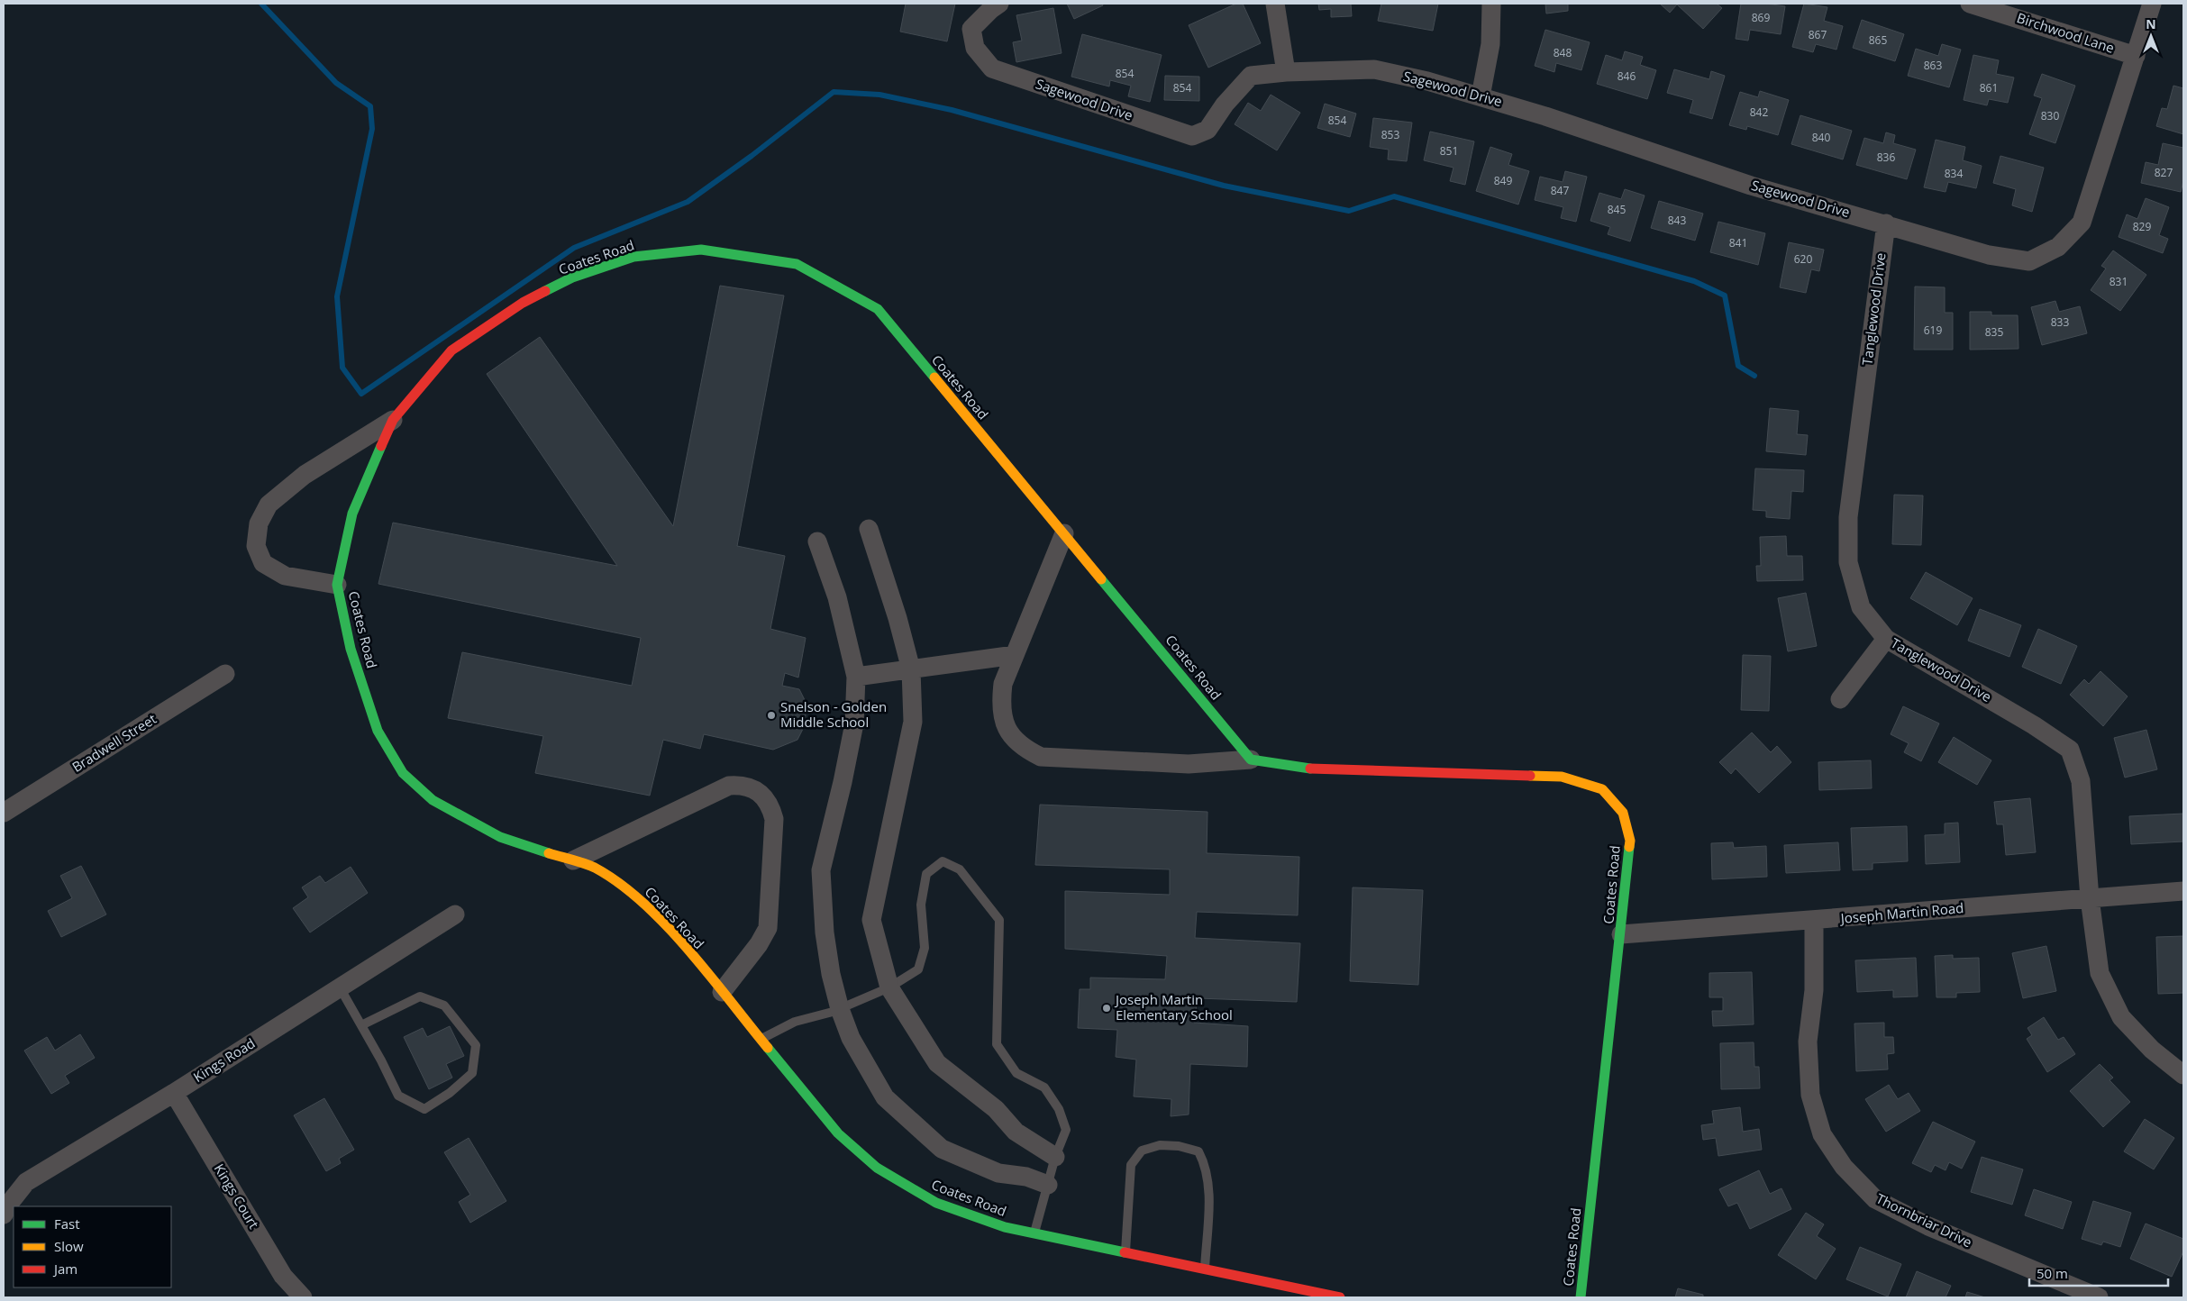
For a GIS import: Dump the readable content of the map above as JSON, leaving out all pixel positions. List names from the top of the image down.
{
  "streets": {
    "street": [
      "Birchwood Lane",
      "Sagewood Drive",
      "Coates Road",
      "Tanglewood Drive",
      "Bradwell Street",
      "Joseph Martin Road",
      "Kings Road",
      "Kings Court",
      "Thornbriar Drive"
    ]
  },
  "crossings": [
    ["Birchwood Lane", "Sagewood Drive"],
    ["Sagewood Drive", "Tanglewood Drive"],
    ["Coates Road", "Joseph Martin Road"],
    ["Tanglewood Drive", "Joseph Martin Road"],
    ["Joseph Martin Road", "Thornbriar Drive"],
    ["Kings Road", "Kings Court"]
  ],
  "places": ["Snelson - Golden Middle School", "Joseph Martin Elementary School"],
  "house_numbers": [
    "869",
    "867",
    "865",
    "848",
    "863",
    "854",
    "846",
    "854",
    "861",
    "842",
    "830",
    "854",
    "853",
    "840",
    "851",
    "836",
    "827",
    "834",
    "849",
    "847",
    "845",
    "843",
    "829",
    "841",
    "620",
    "831",
    "833",
    "619",
    "835"
  ],
  "legend": ["Fast", "Slow", "Jam"],
  "scale_bar": "50 m",
  "north": "top"
}
